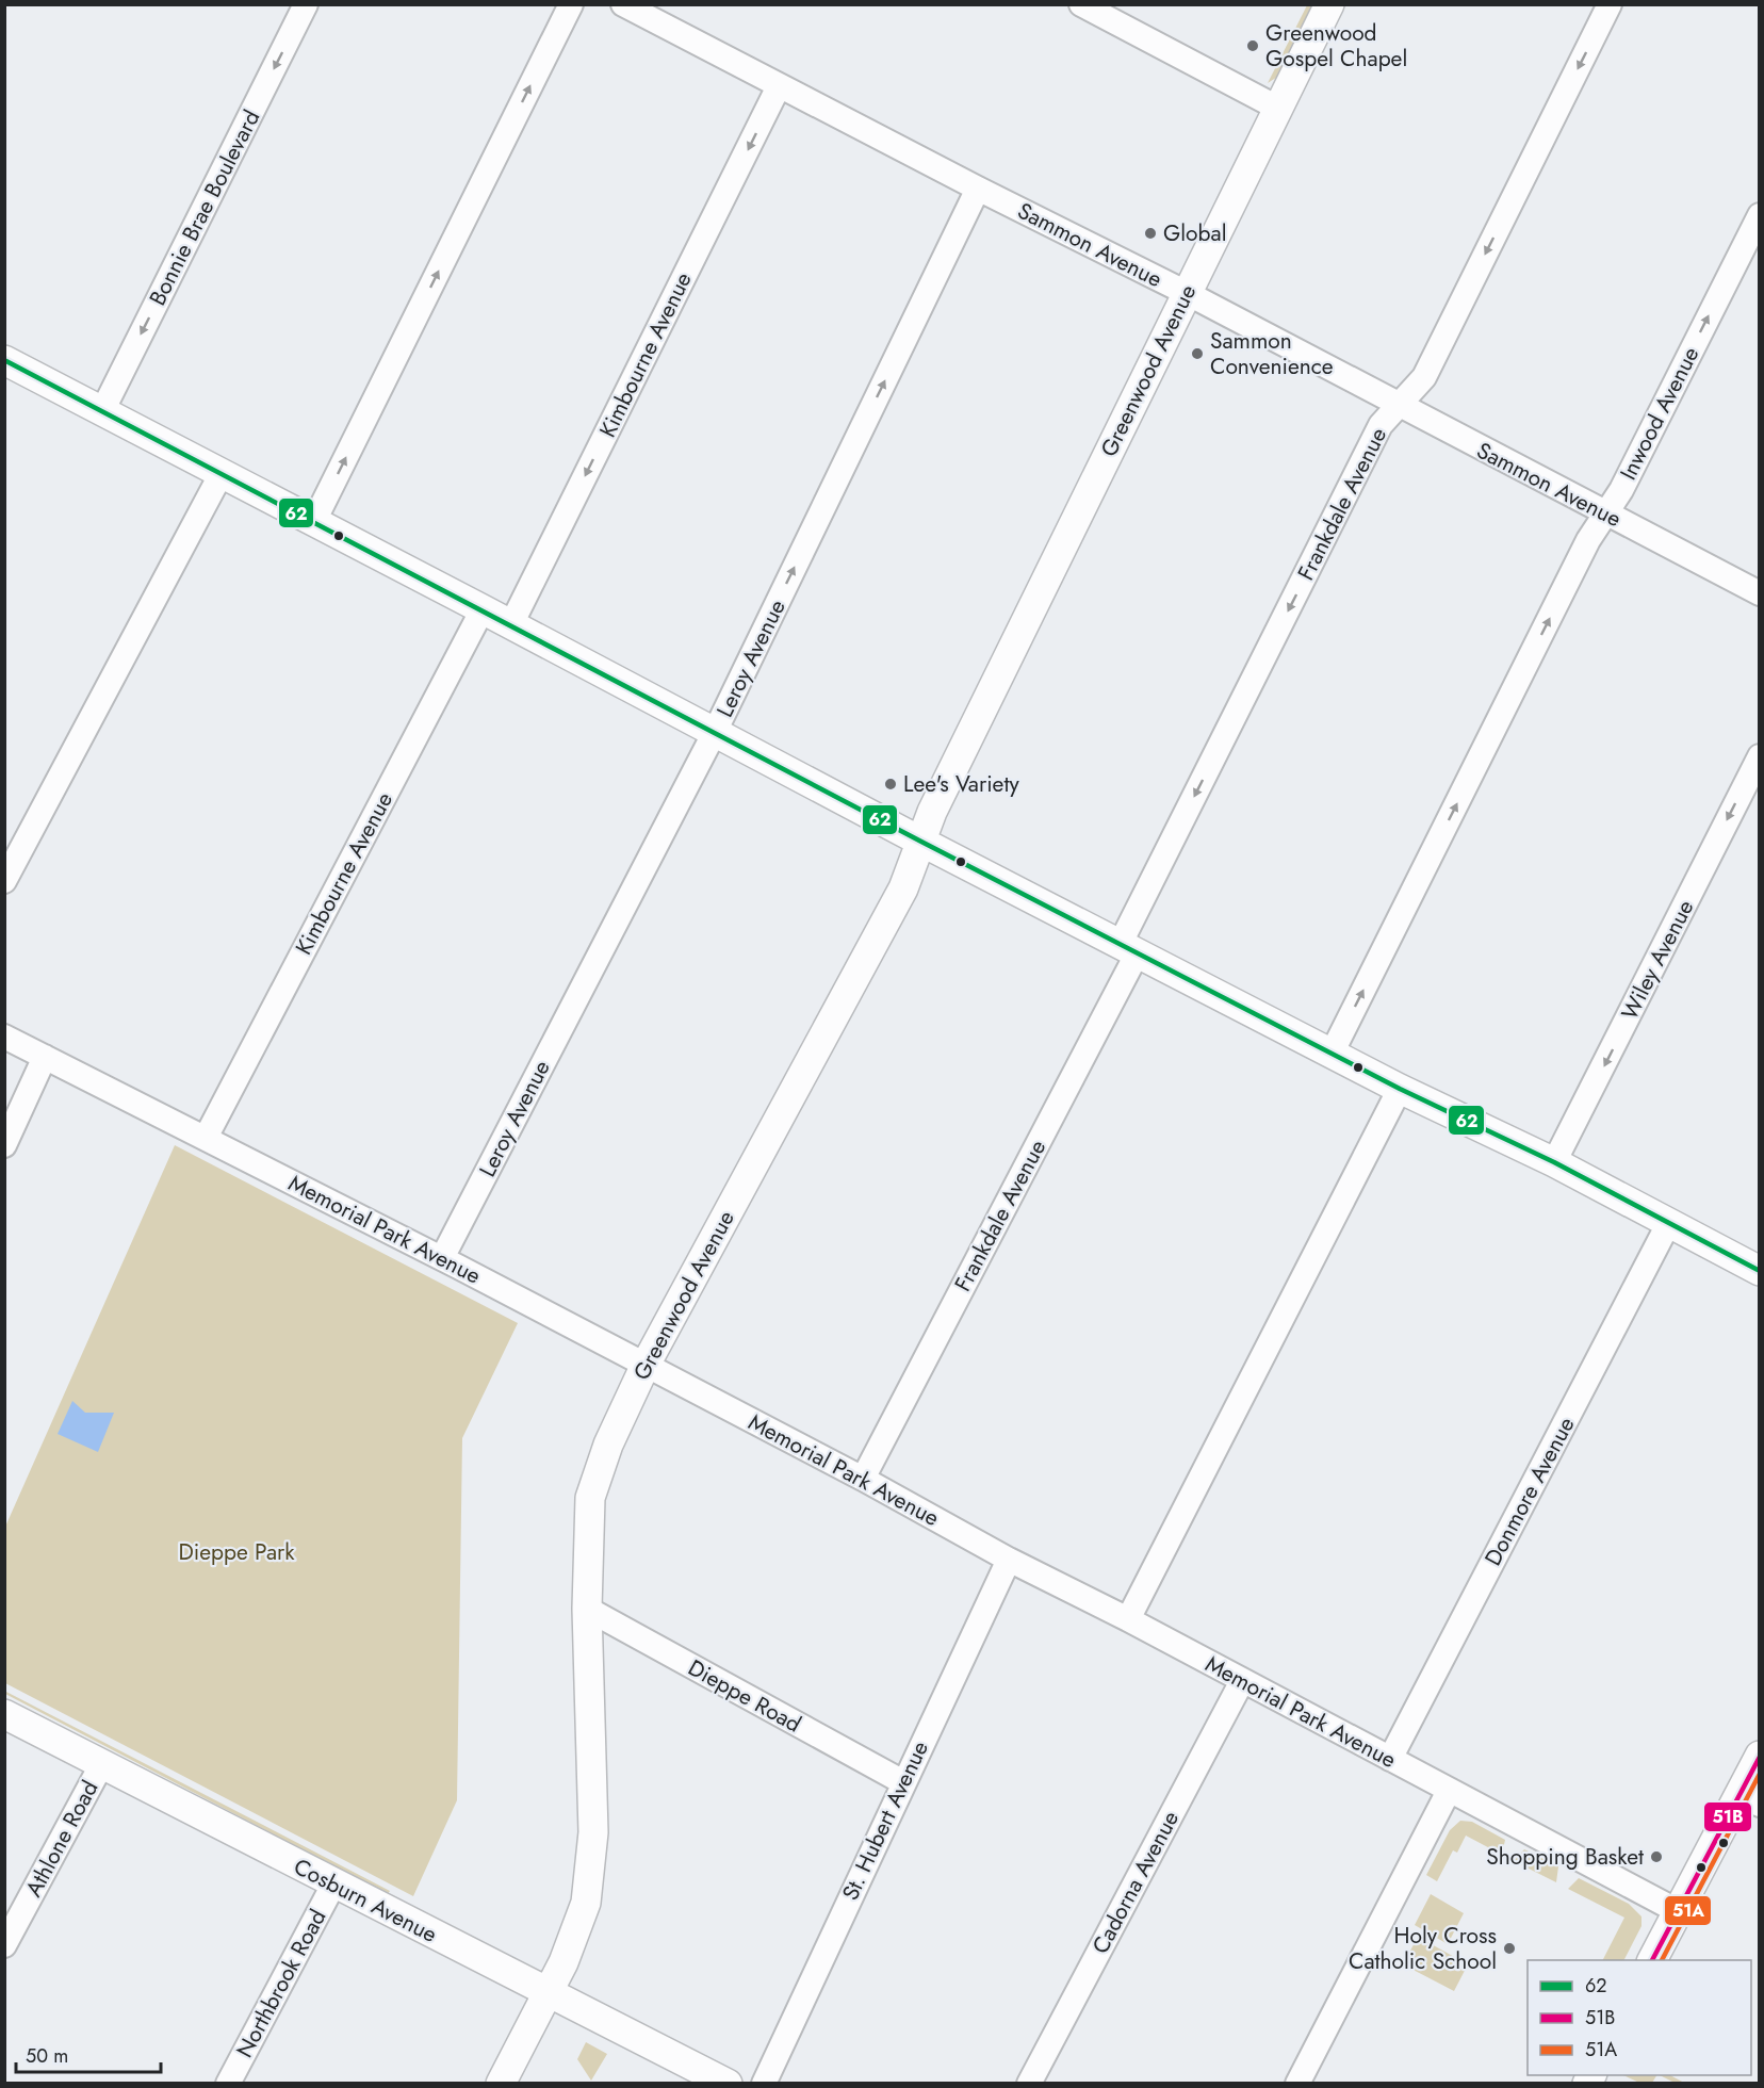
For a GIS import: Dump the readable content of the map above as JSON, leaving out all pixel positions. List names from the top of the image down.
{
  "streets": {
    "street": [
      "Bonnie Brae Boulevard",
      "Sammon Avenue",
      "Kimbourne Avenue",
      "Greenwood Avenue",
      "Inwood Avenue",
      "Frankdale Avenue",
      "Leroy Avenue",
      "Wiley Avenue",
      "Memorial Park Avenue",
      "Donmore Avenue",
      "Dieppe Road",
      "St. Hubert Avenue",
      "Athlone Road",
      "Cadorna Avenue",
      "Cosburn Avenue",
      "Northbrook Road"
    ]
  },
  "crossings": [
    ["Sammon Avenue", "Kimbourne Avenue"],
    ["Sammon Avenue", "Greenwood Avenue"],
    ["Sammon Avenue", "Inwood Avenue"],
    ["Sammon Avenue", "Frankdale Avenue"],
    ["Sammon Avenue", "Leroy Avenue"],
    ["Kimbourne Avenue", "Memorial Park Avenue"],
    ["Greenwood Avenue", "Memorial Park Avenue"],
    ["Greenwood Avenue", "Dieppe Road"],
    ["Greenwood Avenue", "Cosburn Avenue"],
    ["Frankdale Avenue", "Memorial Park Avenue"],
    ["Leroy Avenue", "Memorial Park Avenue"],
    ["Memorial Park Avenue", "Donmore Avenue"],
    ["Memorial Park Avenue", "St. Hubert Avenue"],
    ["Memorial Park Avenue", "Cadorna Avenue"],
    ["Dieppe Road", "St. Hubert Avenue"],
    ["Athlone Road", "Cosburn Avenue"],
    ["Cosburn Avenue", "Northbrook Road"]
  ],
  "one_way": [
    "Bonnie Brae Boulevard",
    "Kimbourne Avenue",
    "Inwood Avenue",
    "Frankdale Avenue",
    "Leroy Avenue",
    "Wiley Avenue"
  ],
  "parks": ["Dieppe Park"],
  "places": [
    "Greenwood Gospel Chapel",
    "Global",
    "Sammon Convenience",
    "Lee's Variety",
    "Shopping Basket",
    "Holy Cross Catholic School"
  ],
  "lines": ["transit line 62", "transit line 51B", "transit line 51A"],
  "legend": ["62", "51B", "51A"],
  "scale_bar": "50 m"
}
